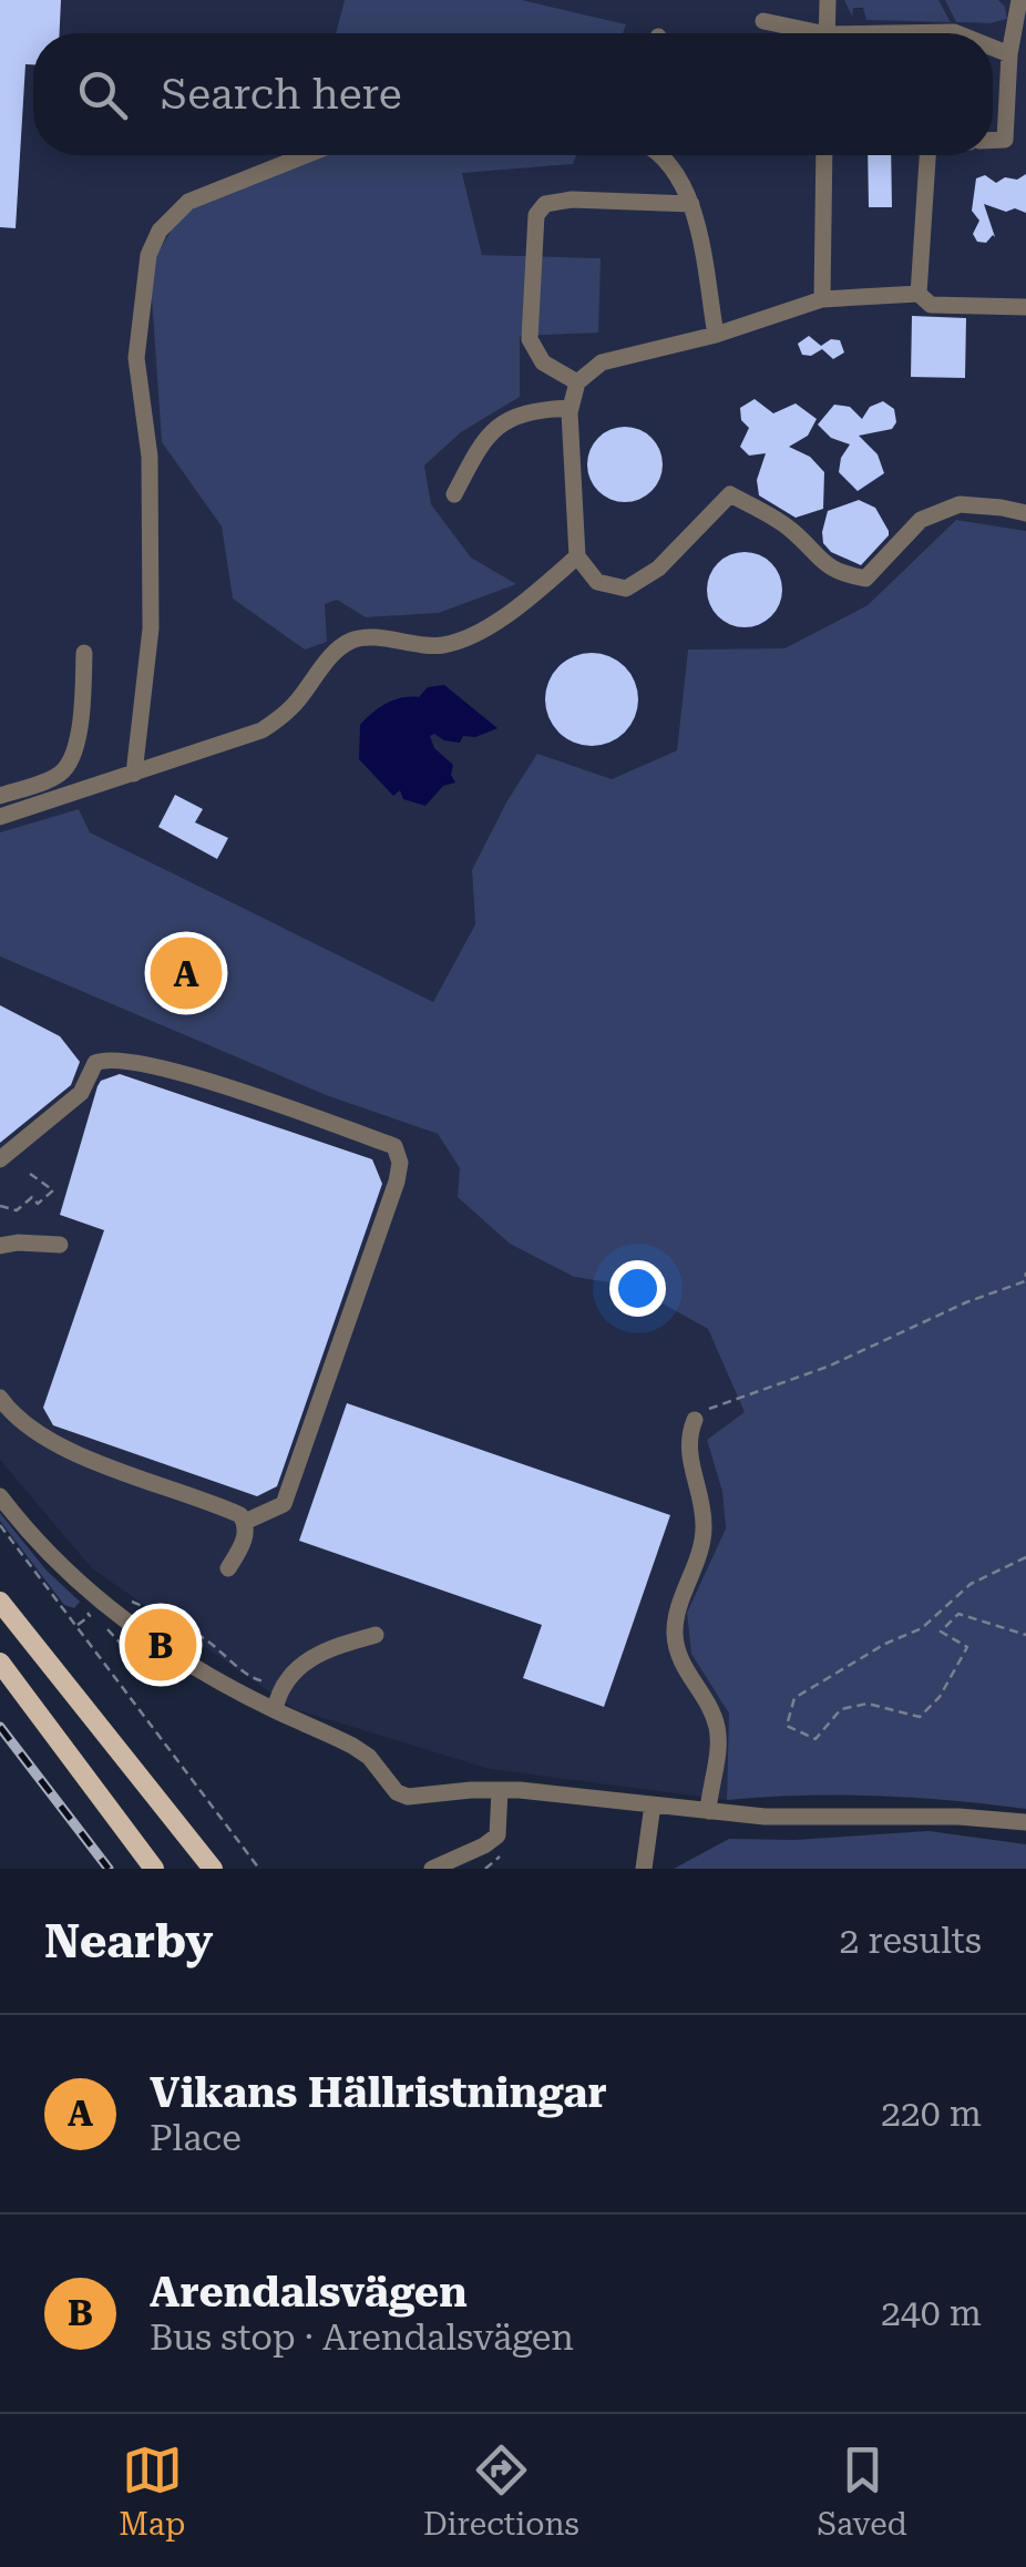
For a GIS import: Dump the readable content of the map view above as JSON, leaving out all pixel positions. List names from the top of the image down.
{
  "page": {
    "search": "Search here",
    "pins": ["A", "B"],
    "heading": ["Nearby", "2 results"],
    "list": [
      {
        "mark": "A",
        "name": "Vikans Hällristningar",
        "note": "Place",
        "value": "220 m"
      },
      {
        "mark": "B",
        "name": "Arendalsvägen",
        "note": "Bus stop · Arendalsvägen",
        "value": "240 m"
      }
    ],
    "nav": ["Map", "Directions", "Saved"]
  }
}
